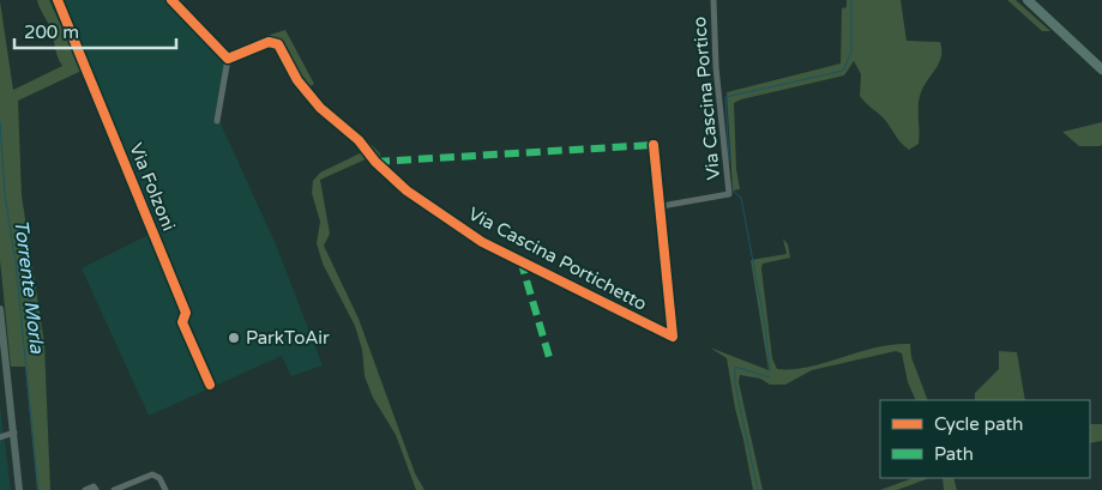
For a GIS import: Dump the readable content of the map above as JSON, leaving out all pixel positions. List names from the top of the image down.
{
  "streets": {
    "street": ["Via Cascina Portico", "Via Folzoni", "Via Cascina Portichetto"]
  },
  "crossings": [
    ["Via Cascina Portico", "Via Cascina Portichetto"]
  ],
  "water": ["Torrente Morla"],
  "places": ["ParkToAir"],
  "legend": ["Cycle path", "Path"],
  "scale_bar": "200 m"
}
